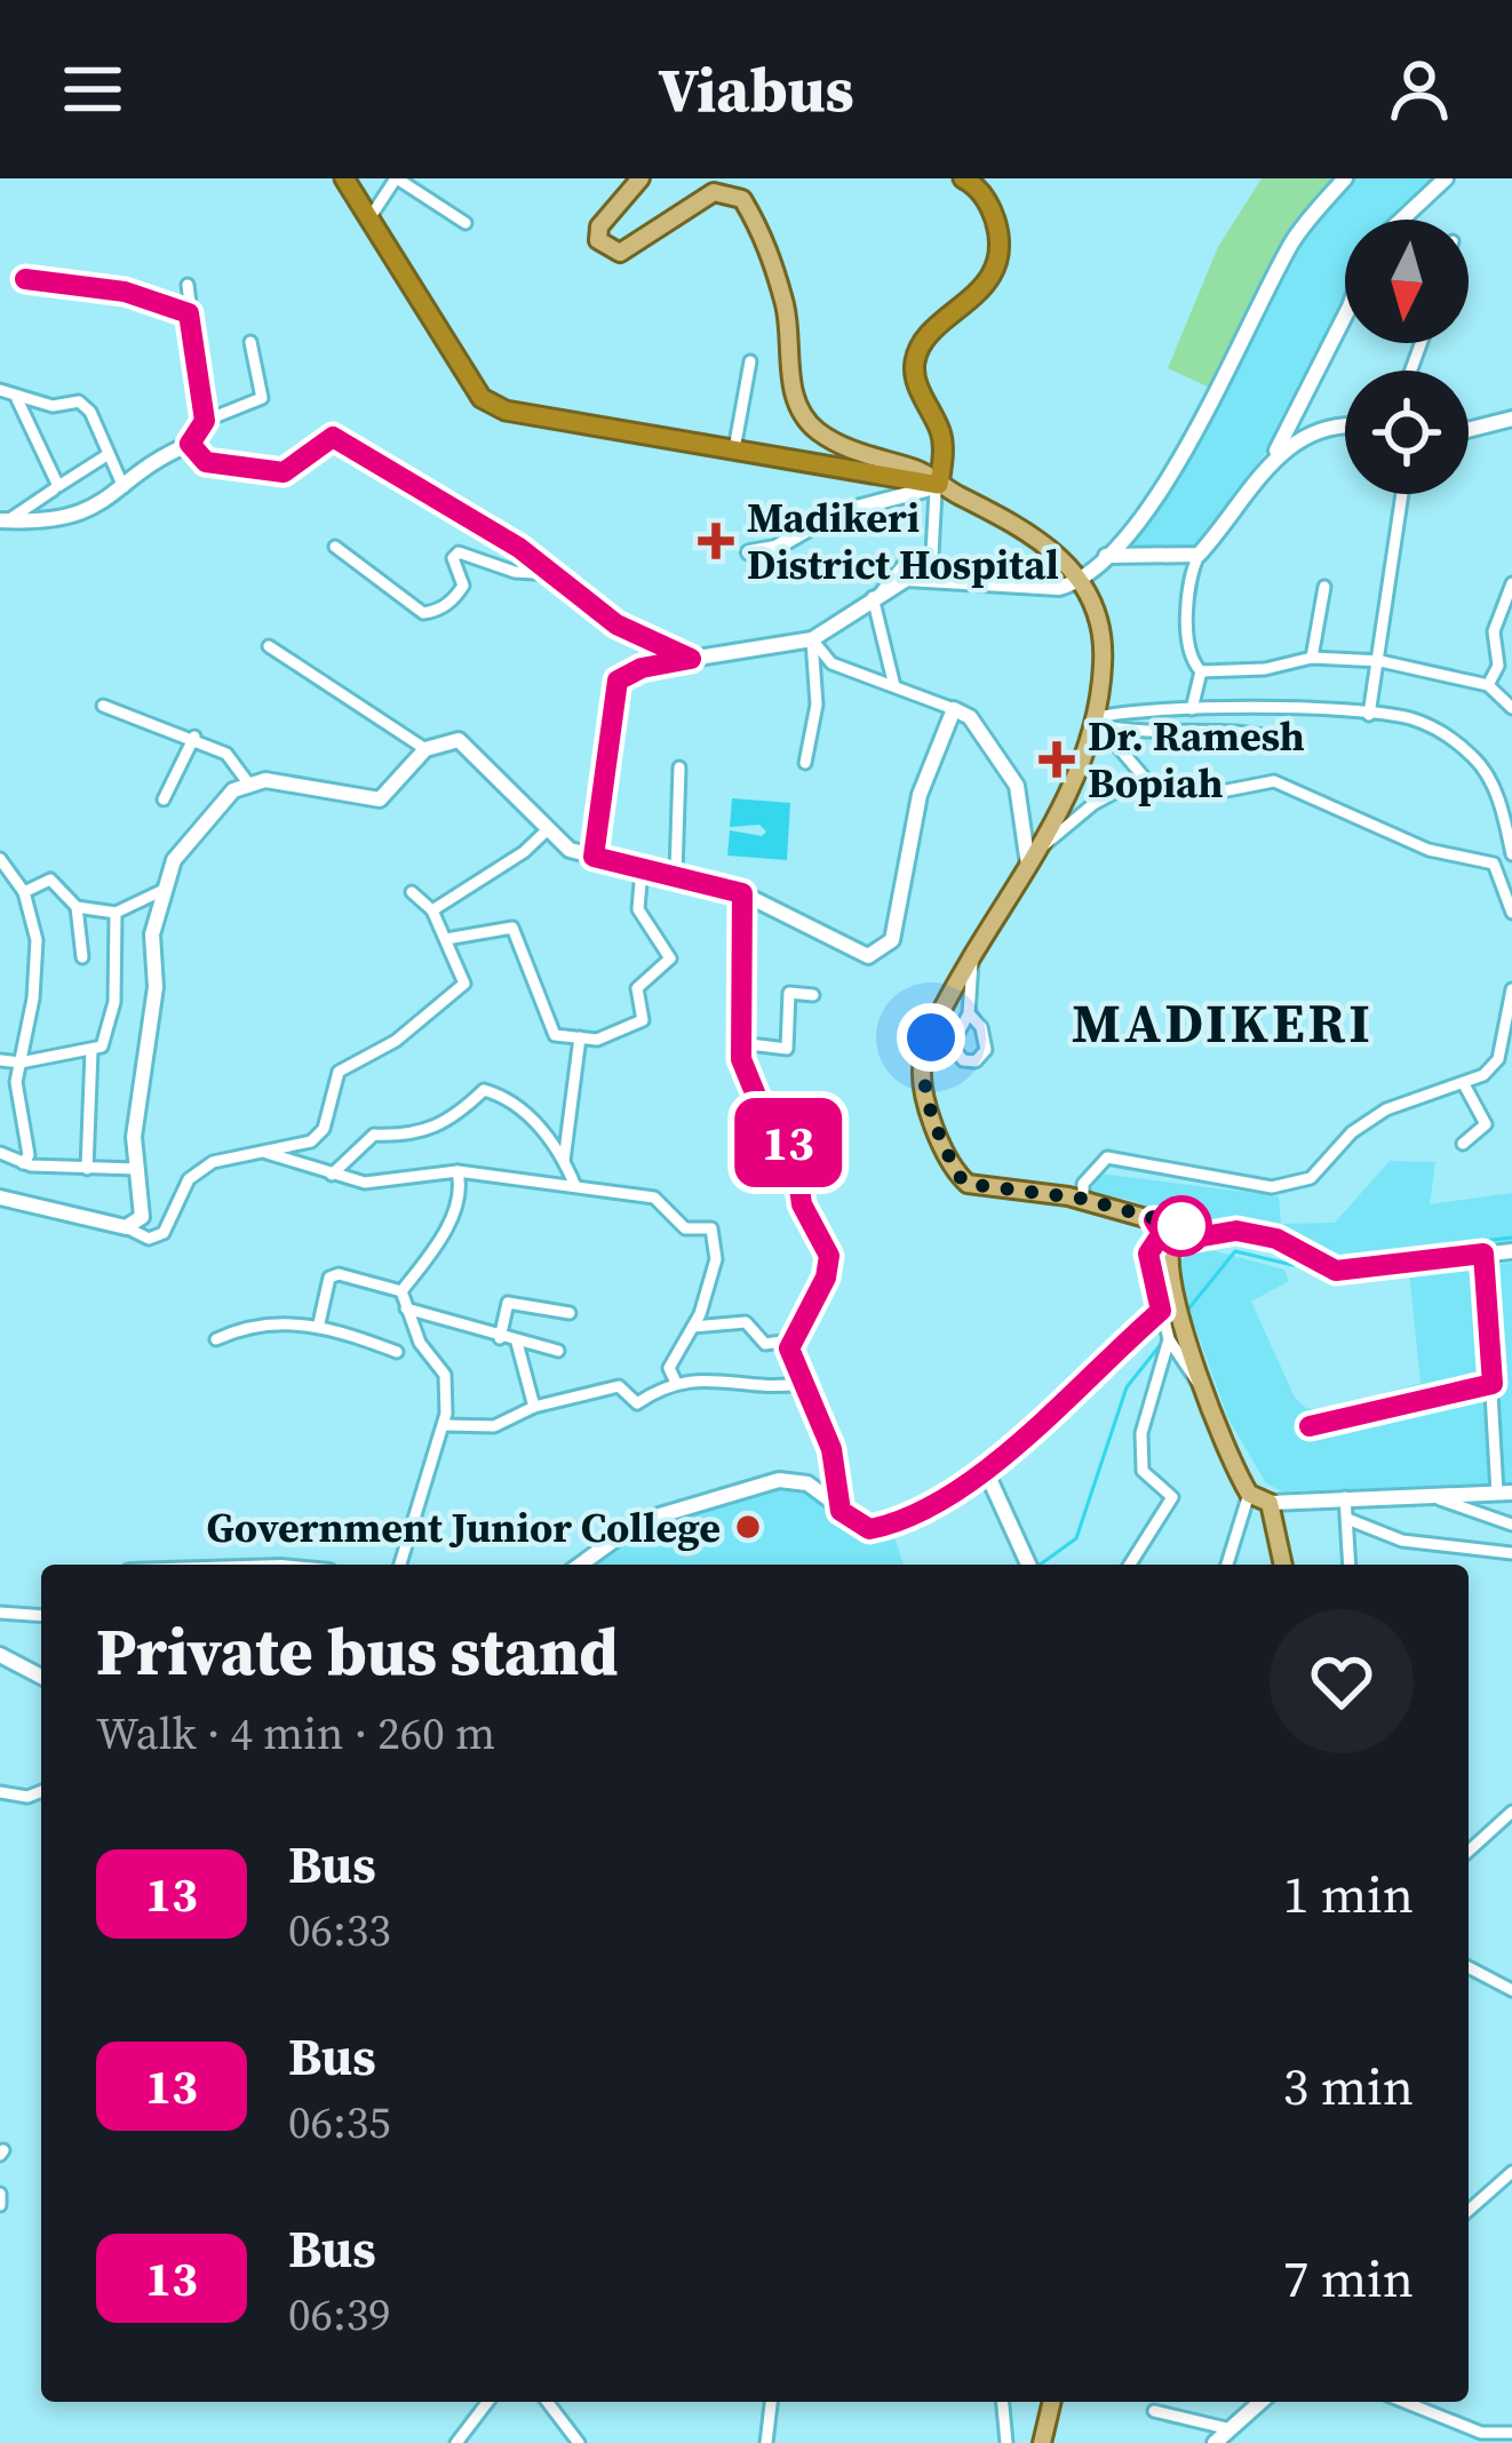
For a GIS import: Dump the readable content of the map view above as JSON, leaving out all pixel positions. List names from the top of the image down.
{
  "districts": ["MADIKERI"],
  "places": {
    "health": ["Madikeri District Hospital", "Dr. Ramesh Bopiah"],
    "other": ["Government Junior College"]
  },
  "lines": ["bus line 13"],
  "north": "bottom",
  "page": {
    "header": "Viabus",
    "on_map": "13",
    "heading": ["Private bus stand", "Walk · 4 min · 260 m"],
    "list": [
      {
        "mark": "13",
        "name": "Bus",
        "note": "06:33",
        "value": "1 min"
      },
      {
        "mark": "13",
        "name": "Bus",
        "note": "06:35",
        "value": "3 min"
      },
      {
        "mark": "13",
        "name": "Bus",
        "note": "06:39",
        "value": "7 min"
      }
    ]
  }
}
